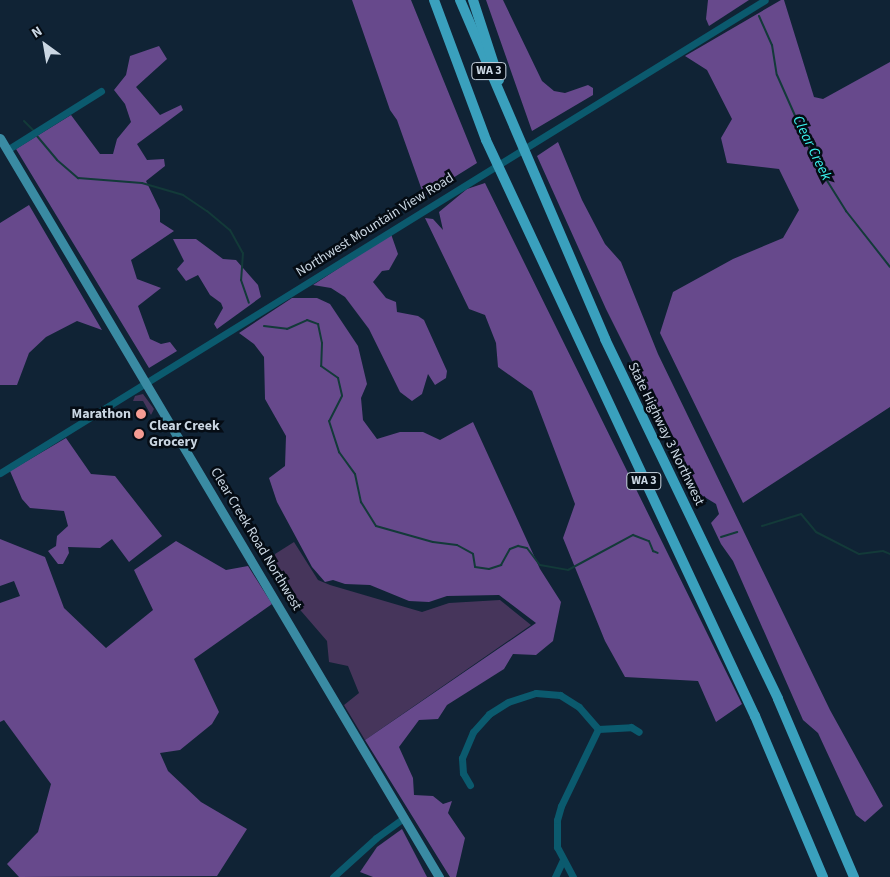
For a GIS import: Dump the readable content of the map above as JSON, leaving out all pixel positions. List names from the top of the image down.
{
  "streets": {
    "highway": ["WA 3", "State Highway 3 Northwest"],
    "main road": ["Clear Creek Road Northwest"],
    "street": ["Northwest Mountain View Road"]
  },
  "crossings": [
    ["Northwest Mountain View Road", "Clear Creek Road Northwest"]
  ],
  "water": ["Clear Creek"],
  "places": ["Marathon", "Clear Creek Grocery"],
  "north": "top left"
}
